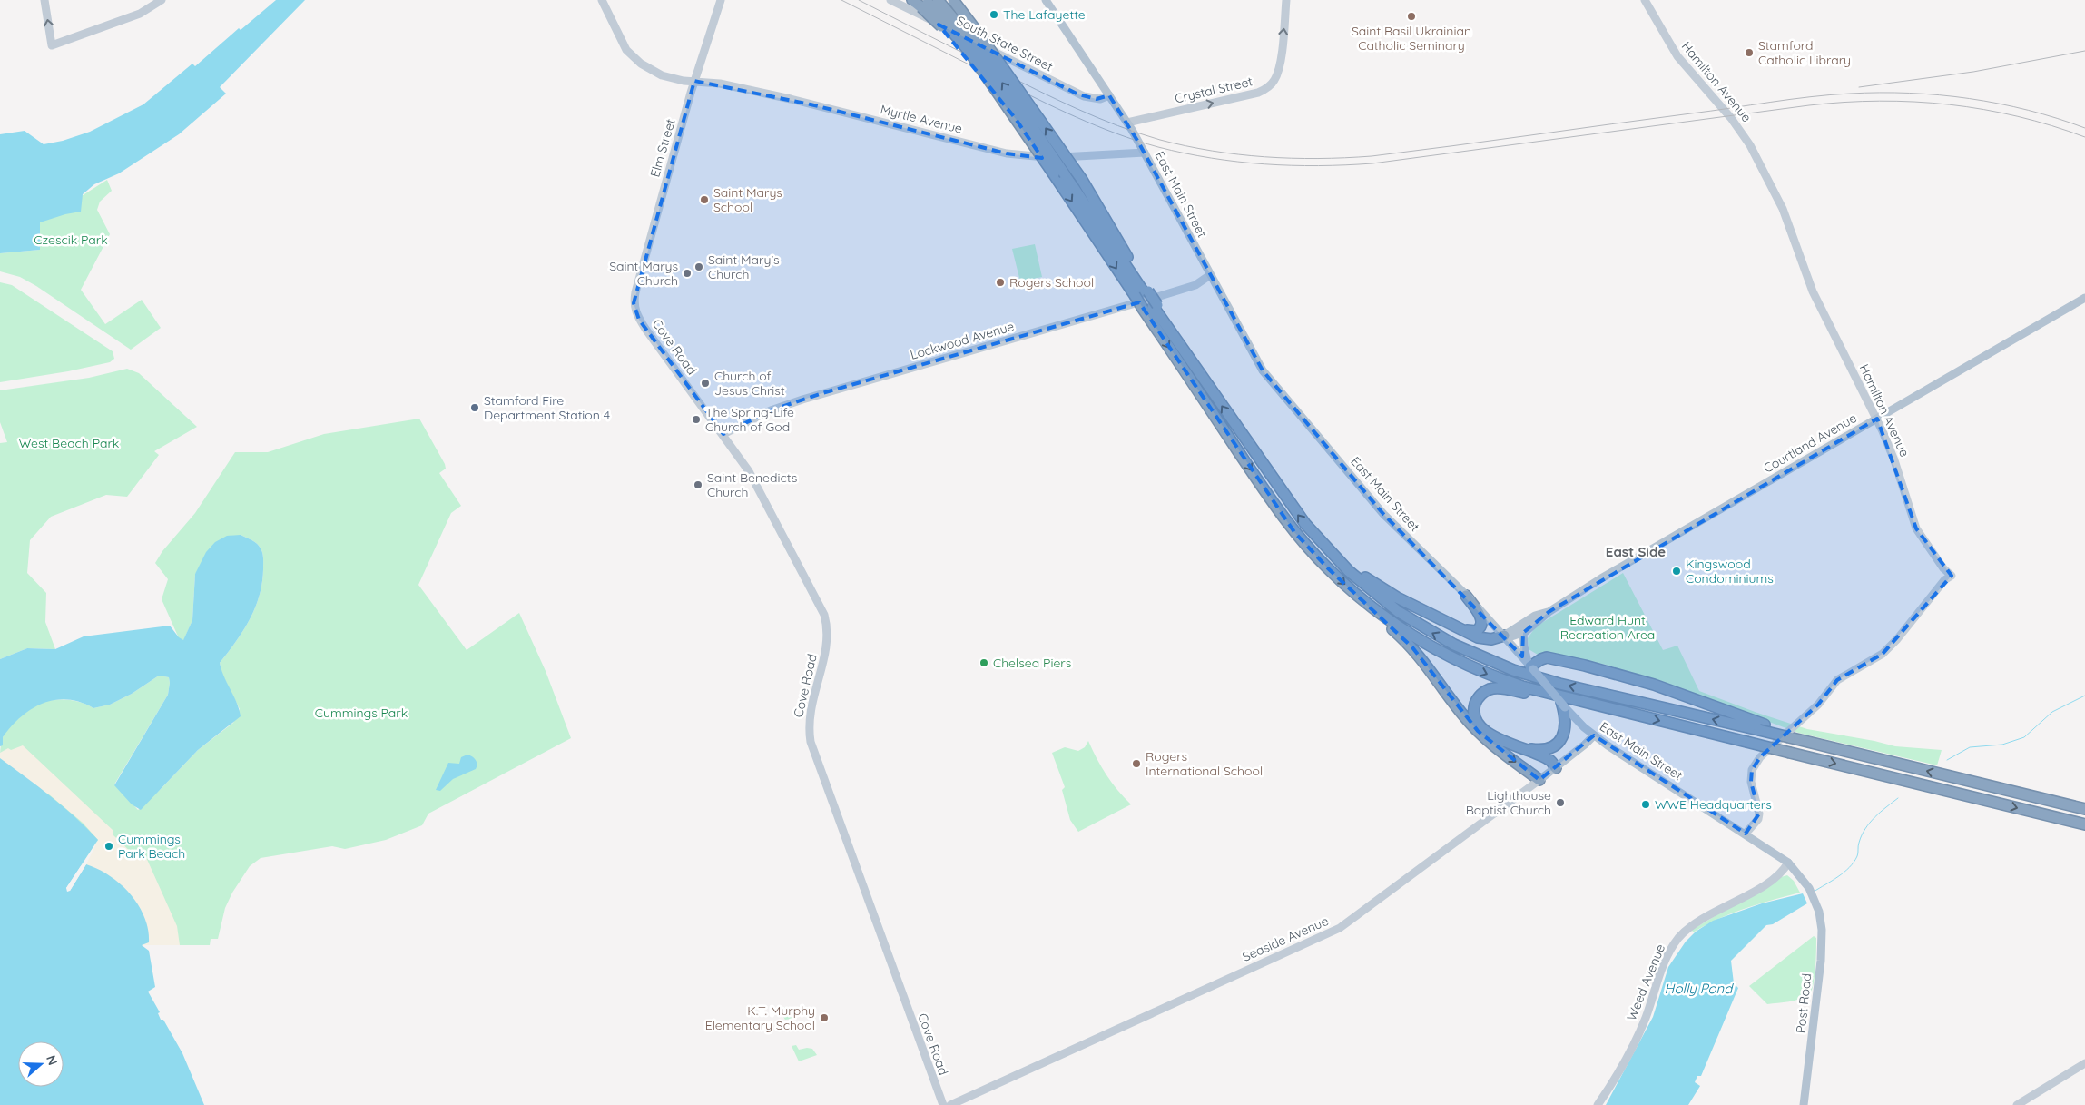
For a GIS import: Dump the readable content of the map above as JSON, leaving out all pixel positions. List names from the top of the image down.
{
  "streets": {
    "main road": [
      "East Main Street",
      "Courtland Avenue",
      "Seaside Avenue",
      "Post Road"
    ],
    "street": [
      "South State Street",
      "Hamilton Avenue",
      "Crystal Street",
      "Myrtle Avenue",
      "Elm Street",
      "Lockwood Avenue",
      "Cove Road",
      "Weed Avenue"
    ]
  },
  "crossings": [
    ["South State Street", "East Main Street"],
    ["Hamilton Avenue", "East Main Street"],
    ["Hamilton Avenue", "Courtland Avenue"],
    ["Crystal Street", "East Main Street"],
    ["Myrtle Avenue", "Elm Street"],
    ["Myrtle Avenue", "East Main Street"],
    ["Elm Street", "Cove Road"],
    ["East Main Street", "Lockwood Avenue"],
    ["East Main Street", "Courtland Avenue"],
    ["East Main Street", "Seaside Avenue"],
    ["East Main Street", "Weed Avenue"],
    ["East Main Street", "Post Road"],
    ["Lockwood Avenue", "Cove Road"]
  ],
  "one_way": ["Crystal Street"],
  "districts": ["East Side"],
  "water": ["Holly Pond"],
  "parks": [
    "Czescik Park",
    "West Beach Park",
    "Edward Hunt Recreation Area",
    "Cummings Park"
  ],
  "places": [
    "The Lafayette",
    "Saint Basil Ukrainian Catholic Seminary",
    "Stamford Catholic Library",
    "Saint Marys School",
    "Saint Mary's Church",
    "Saint Marys Church",
    "Rogers School",
    "Church of Jesus Christ",
    "Stamford Fire Department Station 4",
    "The Spring-Life Church of God",
    "Saint Benedicts Church",
    "Kingswood Condominiums",
    "Chelsea Piers",
    "Rogers International School",
    "Lighthouse Baptist Church",
    "WWE Headquarters",
    "Cummings Park Beach",
    "K.T. Murphy Elementary School"
  ],
  "north": "right"
}
